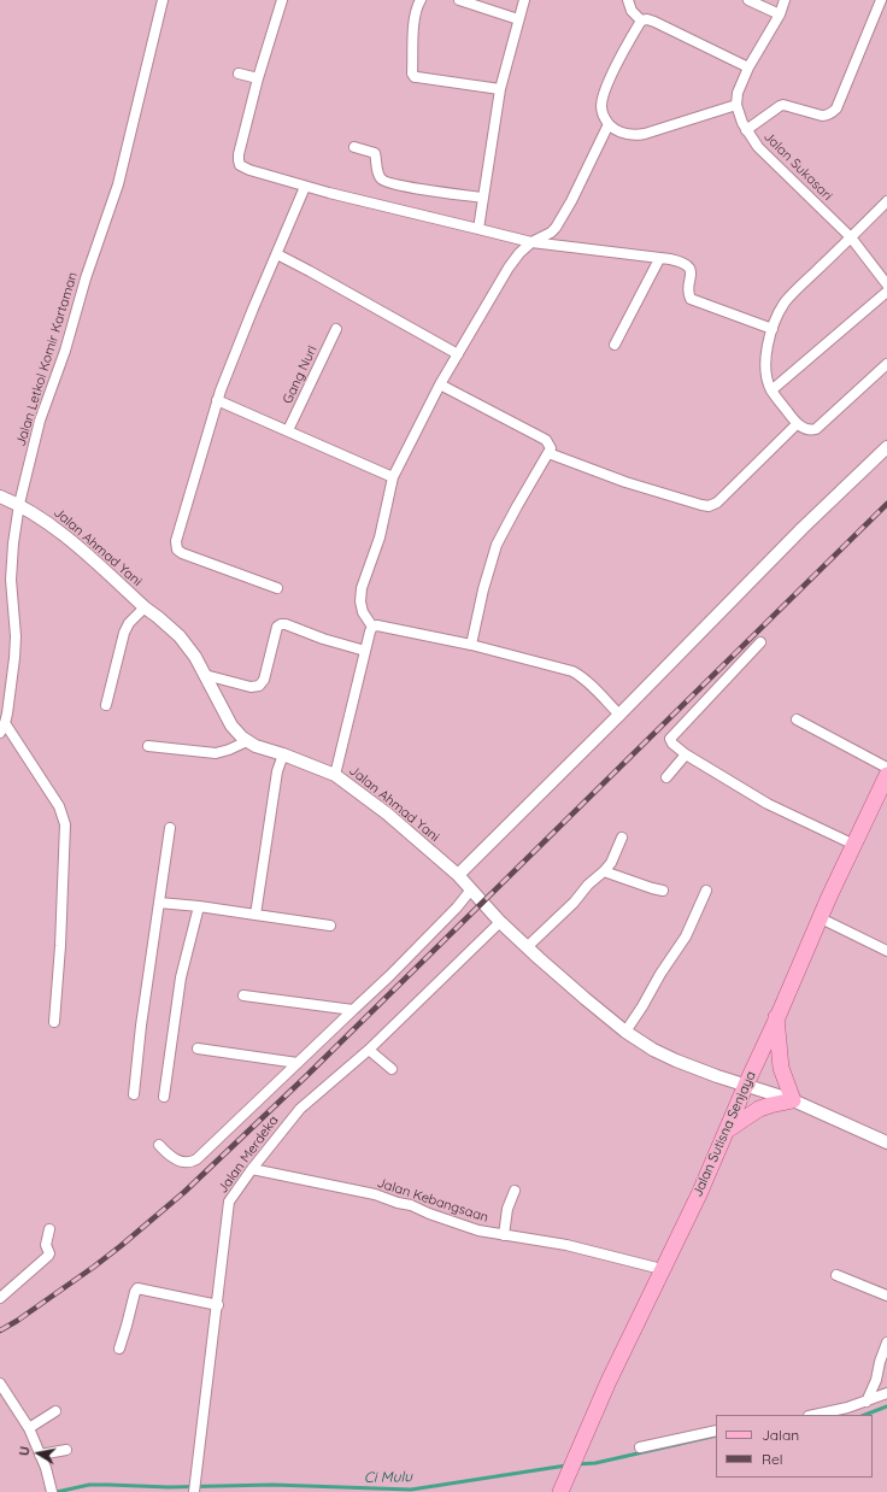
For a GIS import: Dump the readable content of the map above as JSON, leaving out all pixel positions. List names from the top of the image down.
{
  "streets": {
    "main road": ["Jalan Sutisna Senjaya"],
    "street": [
      "Jalan Sukasari",
      "Jalan Letkol Komir Kartaman",
      "Gang Nuri",
      "Jalan Ahmad Yani",
      "Jalan Merdeka",
      "Jalan Kebangsaan"
    ]
  },
  "crossings": [
    ["Jalan Letkol Komir Kartaman", "Jalan Ahmad Yani"],
    ["Jalan Ahmad Yani", "Jalan Sutisna Senjaya"],
    ["Jalan Ahmad Yani", "Jalan Merdeka"],
    ["Jalan Sutisna Senjaya", "Jalan Kebangsaan"],
    ["Jalan Merdeka", "Jalan Kebangsaan"]
  ],
  "water": ["Ci Mulu"],
  "legend": ["Jalan", "Rel"],
  "north": "left"
}
